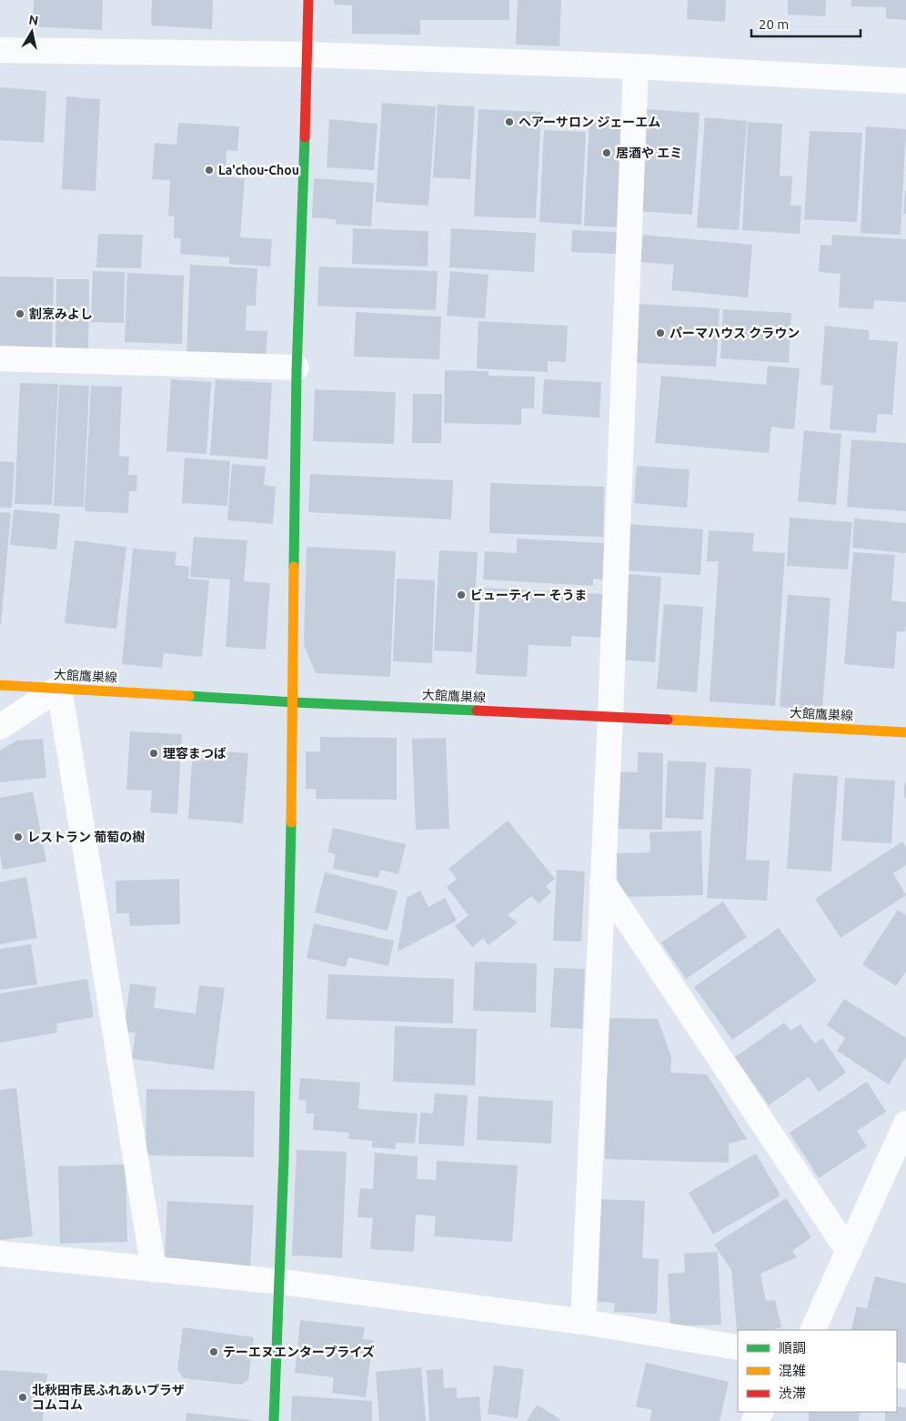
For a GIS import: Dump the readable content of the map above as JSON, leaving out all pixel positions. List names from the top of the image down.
{
  "streets": {
    "street": ["大館鷹巣線"]
  },
  "places": [
    "ヘアーサロン ジェーエム",
    "居酒や エミ",
    "La'chou-Chou",
    "割烹みよし",
    "パーマハウス クラウン",
    "ビューティー そうま",
    "理容まつば",
    "レストラン 葡萄の樹",
    "テーエヌエンタープライズ",
    "北秋田市民ふれあいプラザ コムコム"
  ],
  "legend": ["順調", "混雑", "渋滞"],
  "scale_bar": "20 m",
  "north": "top"
}
